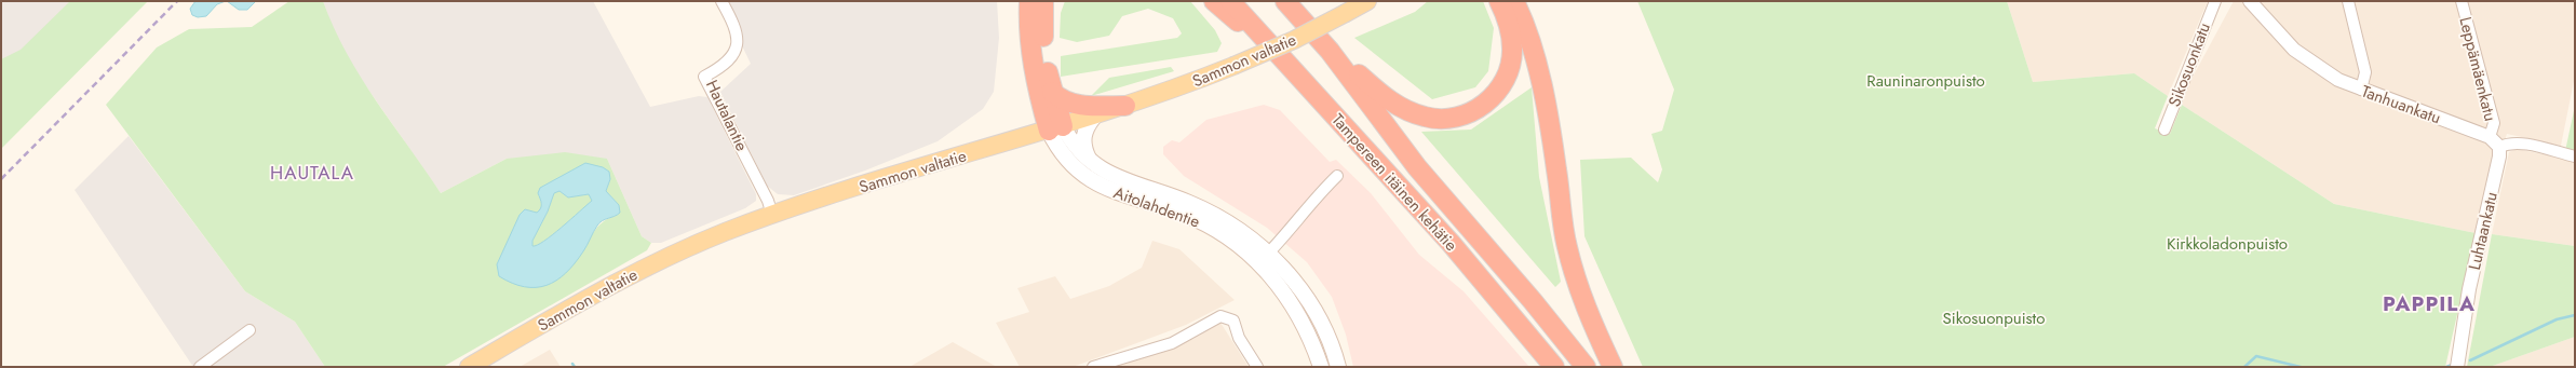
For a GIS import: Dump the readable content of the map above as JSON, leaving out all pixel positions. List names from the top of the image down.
{
  "streets": {
    "highway": ["Tampereen itäinen kehätie"],
    "main road": ["Sammon valtatie", "Aitolahdentie"],
    "street": [
      "Sikosuonkatu",
      "Leppämäenkatu",
      "Tanhuankatu",
      "Hautalantie",
      "Luhtaankatu"
    ]
  },
  "crossings": [
    ["Sammon valtatie", "Hautalantie"],
    ["Sammon valtatie", "Aitolahdentie"],
    ["Leppämäenkatu", "Tanhuankatu"],
    ["Leppämäenkatu", "Luhtaankatu"],
    ["Tanhuankatu", "Luhtaankatu"]
  ],
  "districts": ["HAUTALA", "PAPPILA"],
  "parks": ["Rauninaronpuisto", "Kirkkoladonpuisto", "Sikosuonpuisto"]
}
